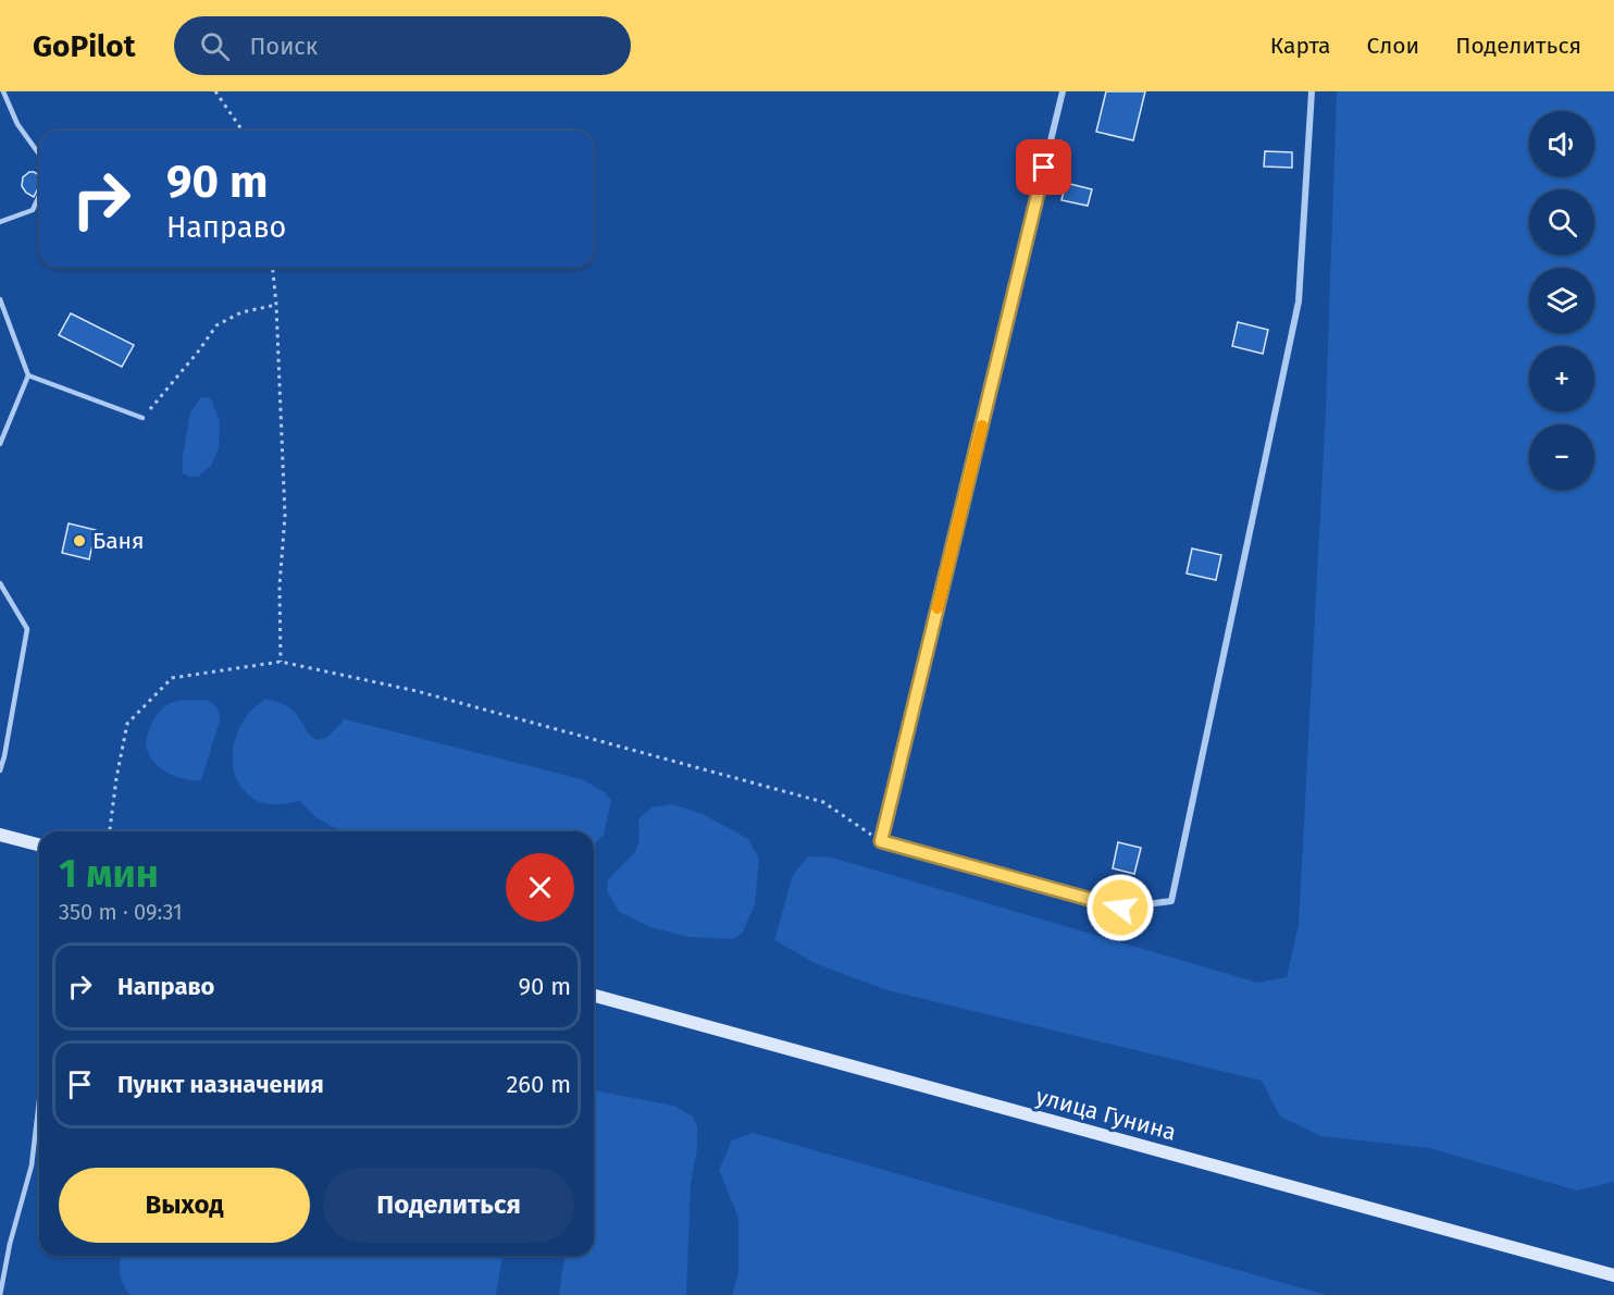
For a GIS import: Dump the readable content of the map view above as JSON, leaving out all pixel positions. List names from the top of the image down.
{
  "streets": {
    "main road": ["улица Гунина"]
  },
  "places": ["Баня"],
  "page": {
    "header": "GoPilot",
    "search": "Поиск",
    "nav": ["Карта", "Слои", "Поделиться"],
    "map_buttons": ["+", "−"],
    "turn": ["90 m", "Направо"],
    "heading": ["1 мин", "350 m · 09:31"],
    "list": [
      {
        "name": "Направо",
        "value": "90 m"
      },
      {
        "name": "Пункт назначения",
        "value": "260 m"
      }
    ],
    "buttons": ["Выход", "Поделиться"]
  }
}
